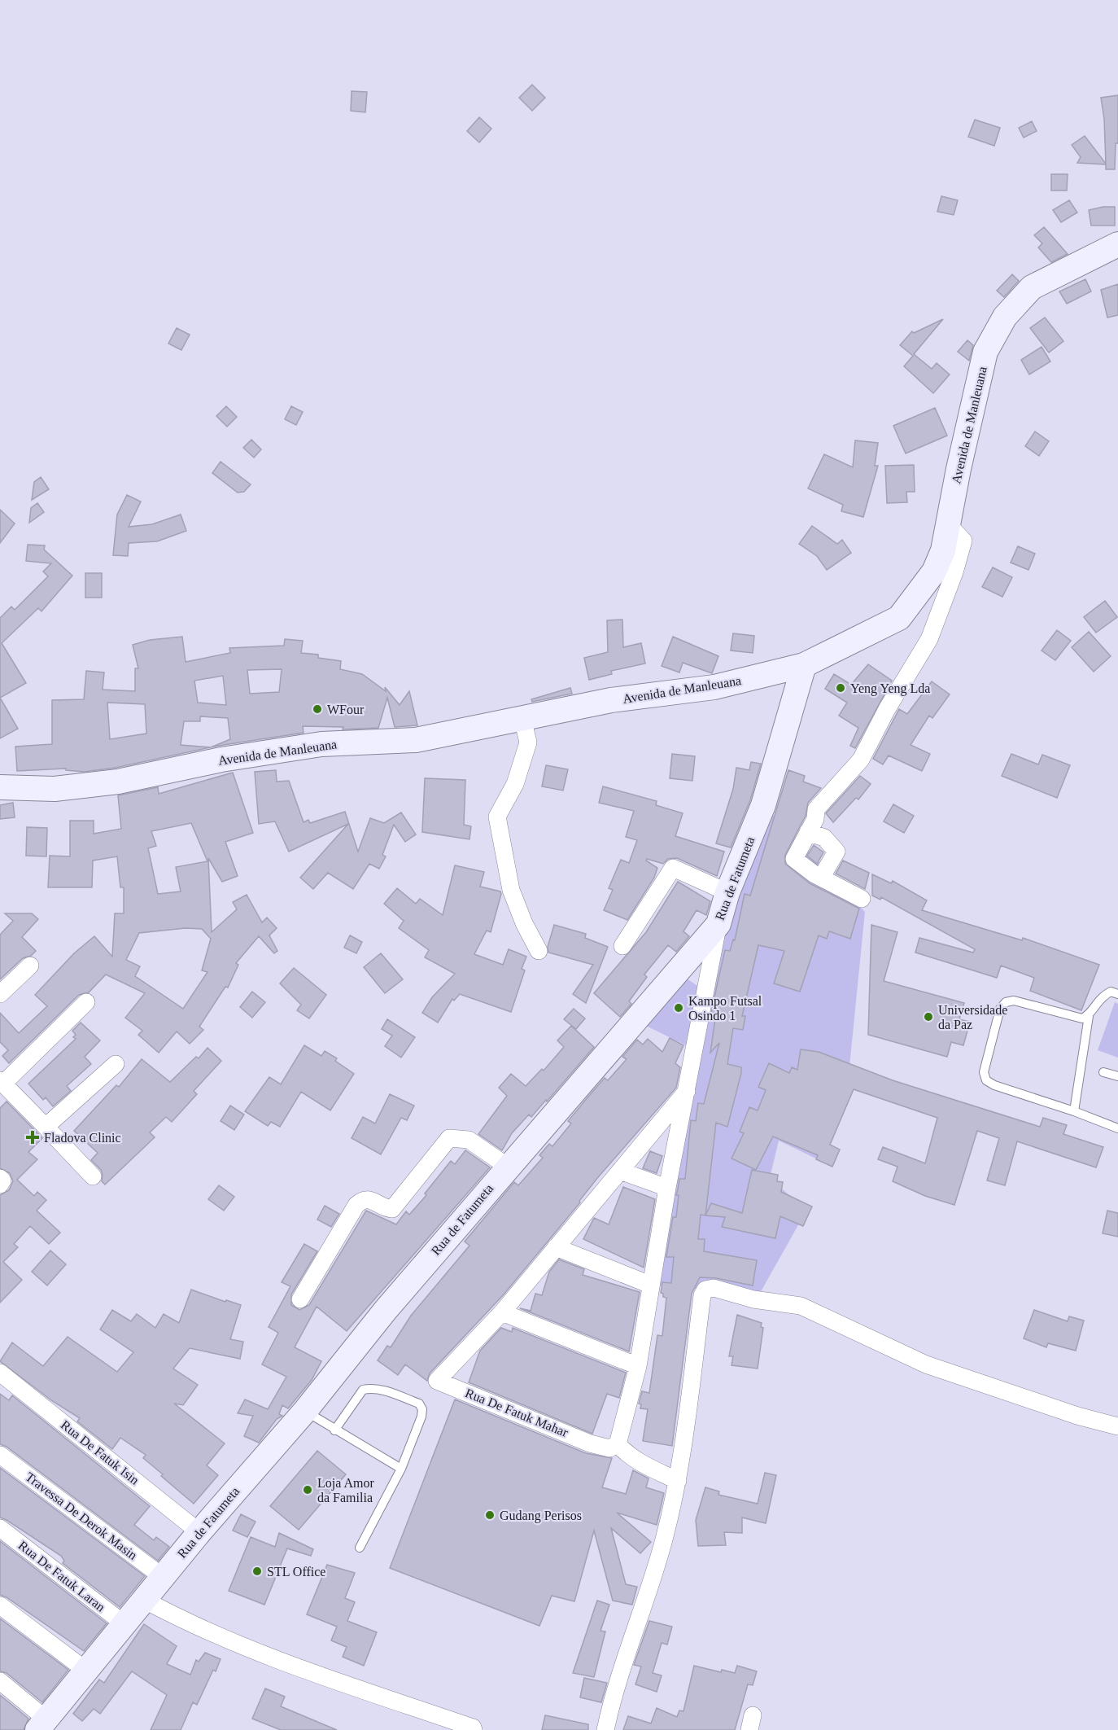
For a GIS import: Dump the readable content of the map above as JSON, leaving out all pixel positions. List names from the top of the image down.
{
  "streets": {
    "street": [
      "Avenida de Manleuana",
      "Rua de Fatumeta",
      "Rua De Fatuk Mahar",
      "Rua De Fatuk Isin",
      "Travessa De Derok Masin",
      "Rua De Fatuk Laran"
    ]
  },
  "crossings": [
    ["Avenida de Manleuana", "Rua de Fatumeta"],
    ["Rua de Fatumeta", "Rua De Fatuk Mahar"],
    ["Rua de Fatumeta", "Rua De Fatuk Isin"],
    ["Rua de Fatumeta", "Travessa De Derok Masin"],
    ["Rua de Fatumeta", "Rua De Fatuk Laran"]
  ],
  "places": {
    "other": [
      "Yeng Yeng Lda",
      "WFour",
      "Kampo Futsal Osindo 1",
      "Universidade da Paz",
      "Loja Amor da Familia",
      "Gudang Perisos",
      "STL Office"
    ],
    "health": ["Fladova Clinic"]
  }
}
